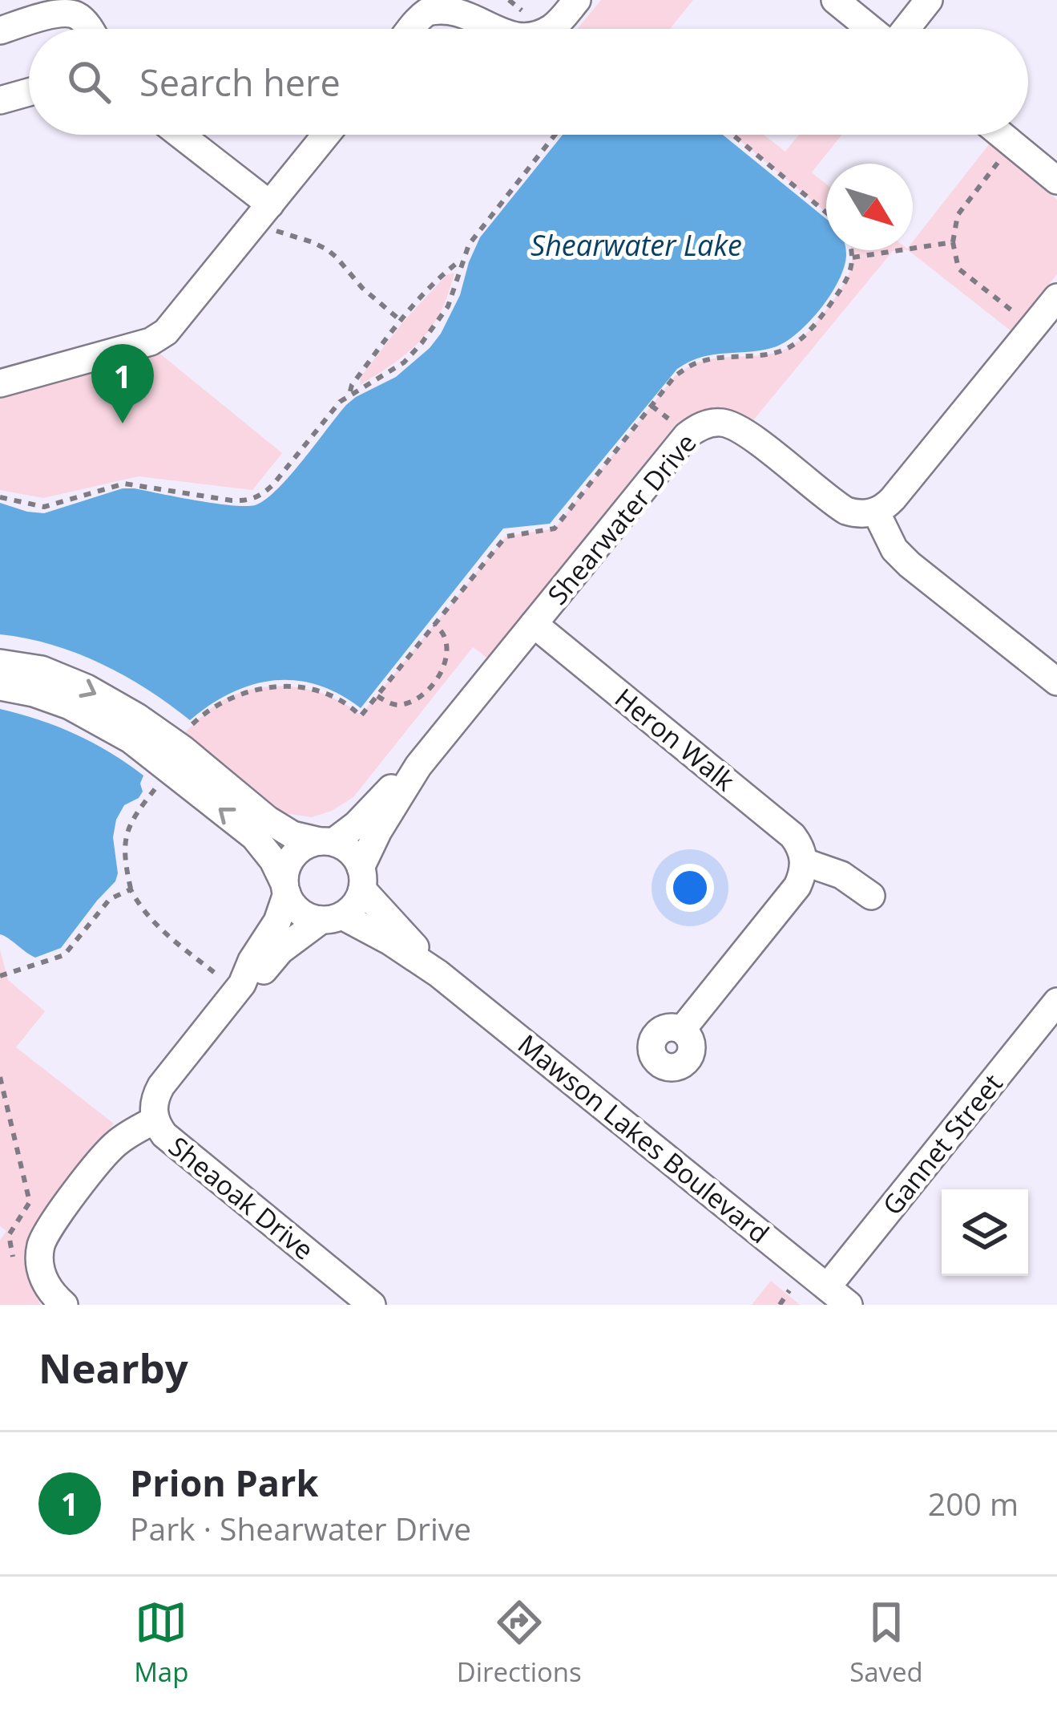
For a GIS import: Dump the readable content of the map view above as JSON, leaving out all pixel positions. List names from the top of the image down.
{
  "streets": {
    "street": [
      "Shearwater Drive",
      "Heron Walk",
      "Mawson Lakes Boulevard",
      "Gannet Street",
      "Sheaoak Drive"
    ]
  },
  "crossings": [
    ["Shearwater Drive", "Heron Walk"],
    ["Shearwater Drive", "Mawson Lakes Boulevard"],
    ["Shearwater Drive", "Sheaoak Drive"],
    ["Mawson Lakes Boulevard", "Gannet Street"],
    ["Mawson Lakes Boulevard", "Sheaoak Drive"]
  ],
  "water": ["Shearwater Lake"],
  "north": "bottom right",
  "page": {
    "search": "Search here",
    "pins": "1",
    "heading": "Nearby",
    "list": [
      {
        "mark": "1",
        "name": "Prion Park",
        "note": "Park · Shearwater Drive",
        "value": "200 m"
      }
    ],
    "nav": ["Map", "Directions", "Saved"]
  }
}
